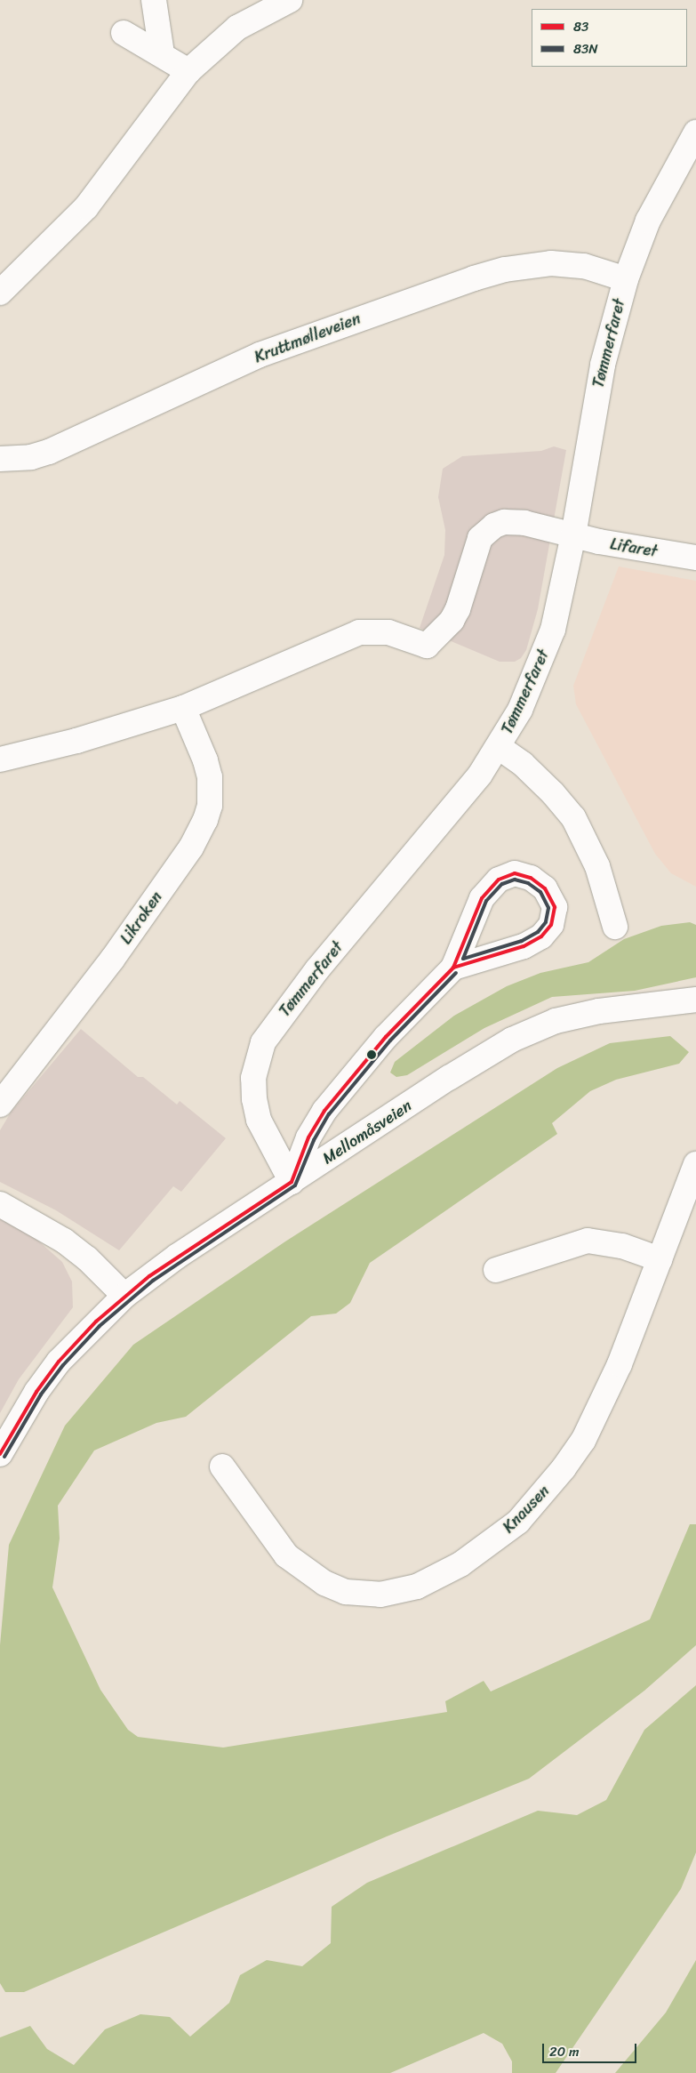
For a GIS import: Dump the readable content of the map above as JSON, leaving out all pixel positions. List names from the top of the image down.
{
  "streets": {
    "street": [
      "Kruttmølleveien",
      "Tømmerfaret",
      "Lifaret",
      "Likroken",
      "Mellomåsveien",
      "Knausen"
    ]
  },
  "crossings": [
    ["Kruttmølleveien", "Tømmerfaret"],
    ["Tømmerfaret", "Lifaret"],
    ["Tømmerfaret", "Mellomåsveien"],
    ["Lifaret", "Likroken"]
  ],
  "lines": ["transit line 83", "transit line 83N"],
  "legend": ["83", "83N"],
  "scale_bar": "20 m"
}
